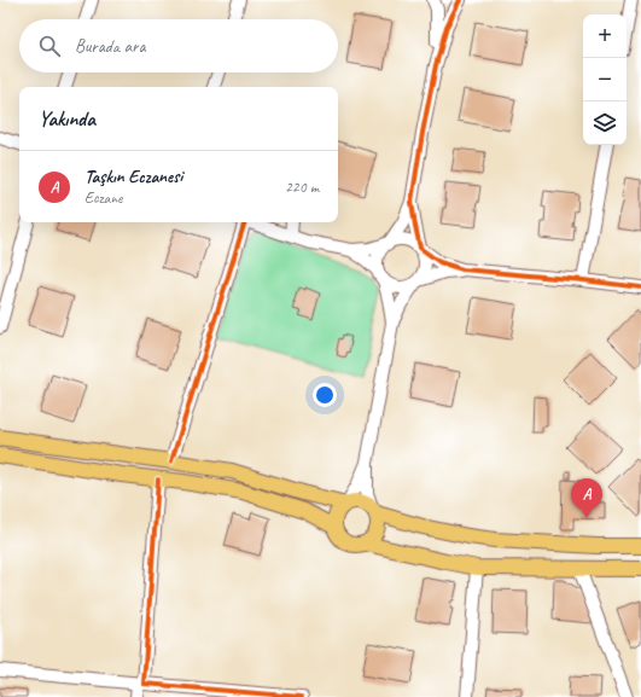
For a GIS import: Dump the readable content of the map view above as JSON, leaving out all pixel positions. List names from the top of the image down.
{
  "page": {
    "map_buttons": ["+", "−"],
    "search": "Burada ara",
    "heading": "Yakında",
    "list": [
      {
        "mark": "A",
        "name": "Taşkın Eczanesi",
        "note": "Eczane",
        "value": "220 m"
      }
    ],
    "pins": "A"
  }
}
